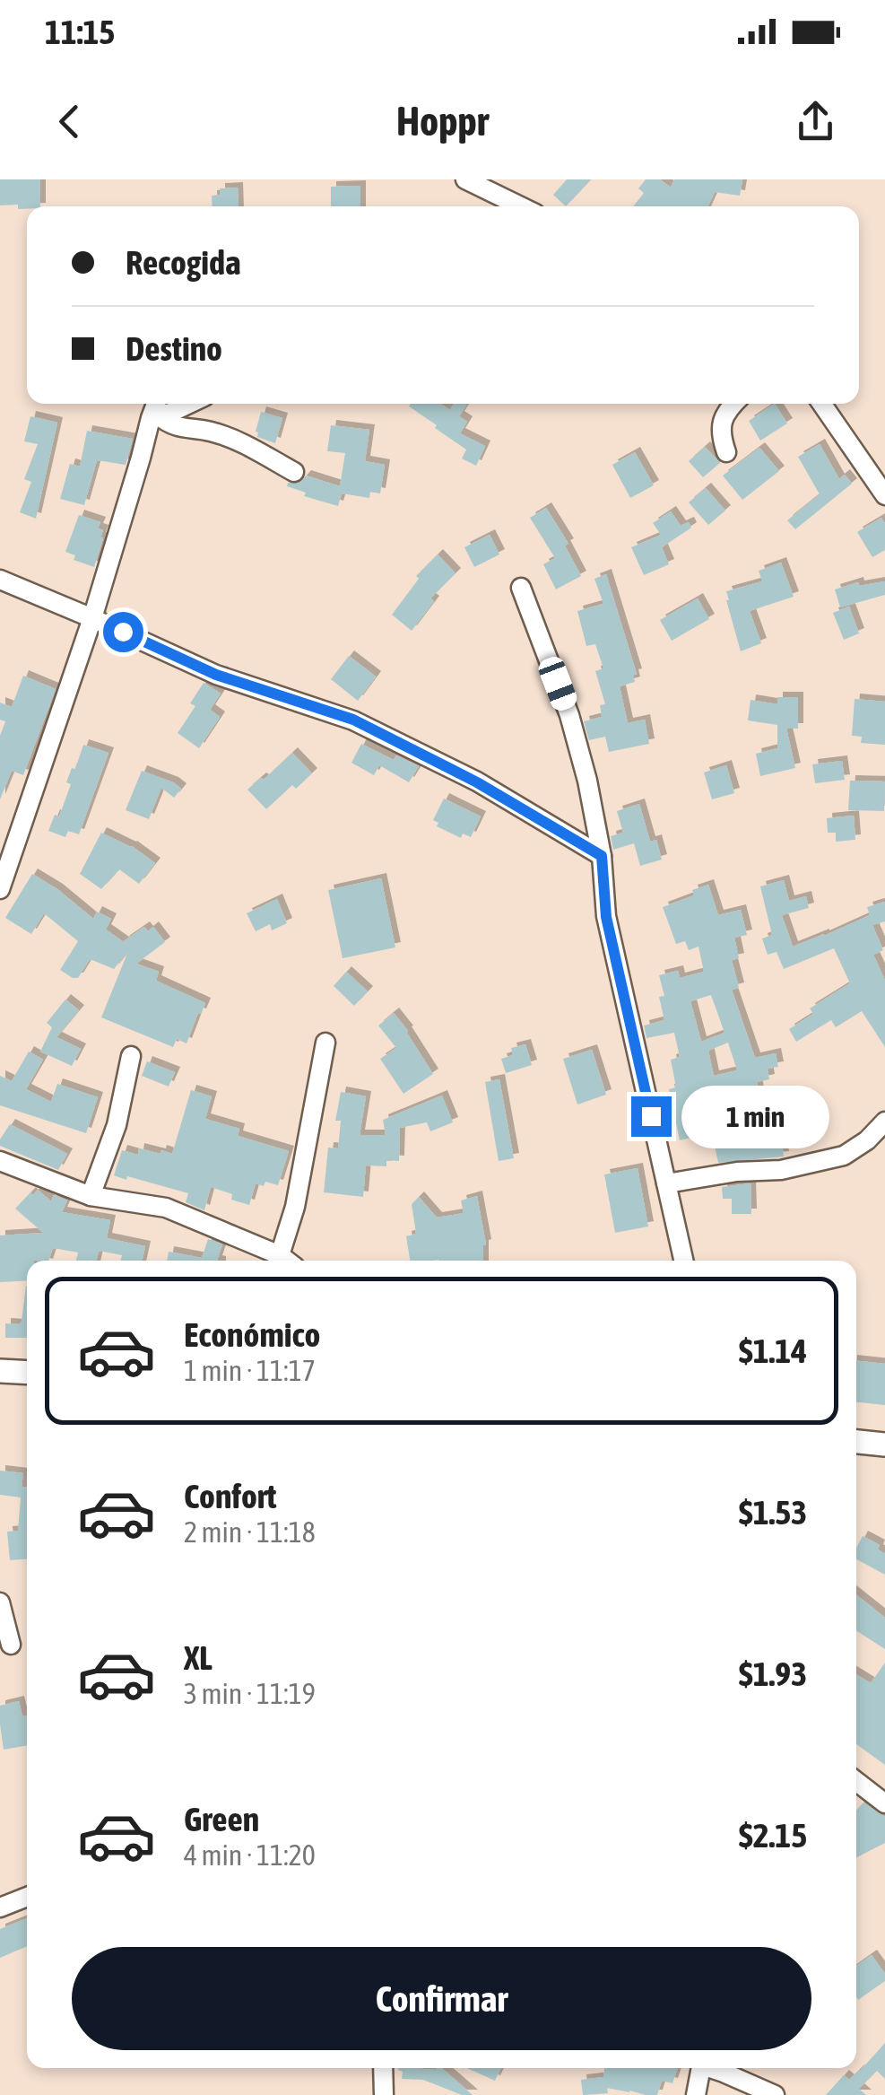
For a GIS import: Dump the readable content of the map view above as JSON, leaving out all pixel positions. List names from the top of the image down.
{
  "page": {
    "status": "11:15",
    "header": "Hoppr",
    "banner": ["Recogida", "Destino"],
    "bubble": "1 min",
    "list": [
      {
        "name": "Económico",
        "note": "1 min · 11:17",
        "value": "$1.14"
      },
      {
        "name": "Confort",
        "note": "2 min · 11:18",
        "value": "$1.53"
      },
      {
        "name": "XL",
        "note": "3 min · 11:19",
        "value": "$1.93"
      },
      {
        "name": "Green",
        "note": "4 min · 11:20",
        "value": "$2.15"
      }
    ],
    "buttons": "Confirmar"
  }
}
